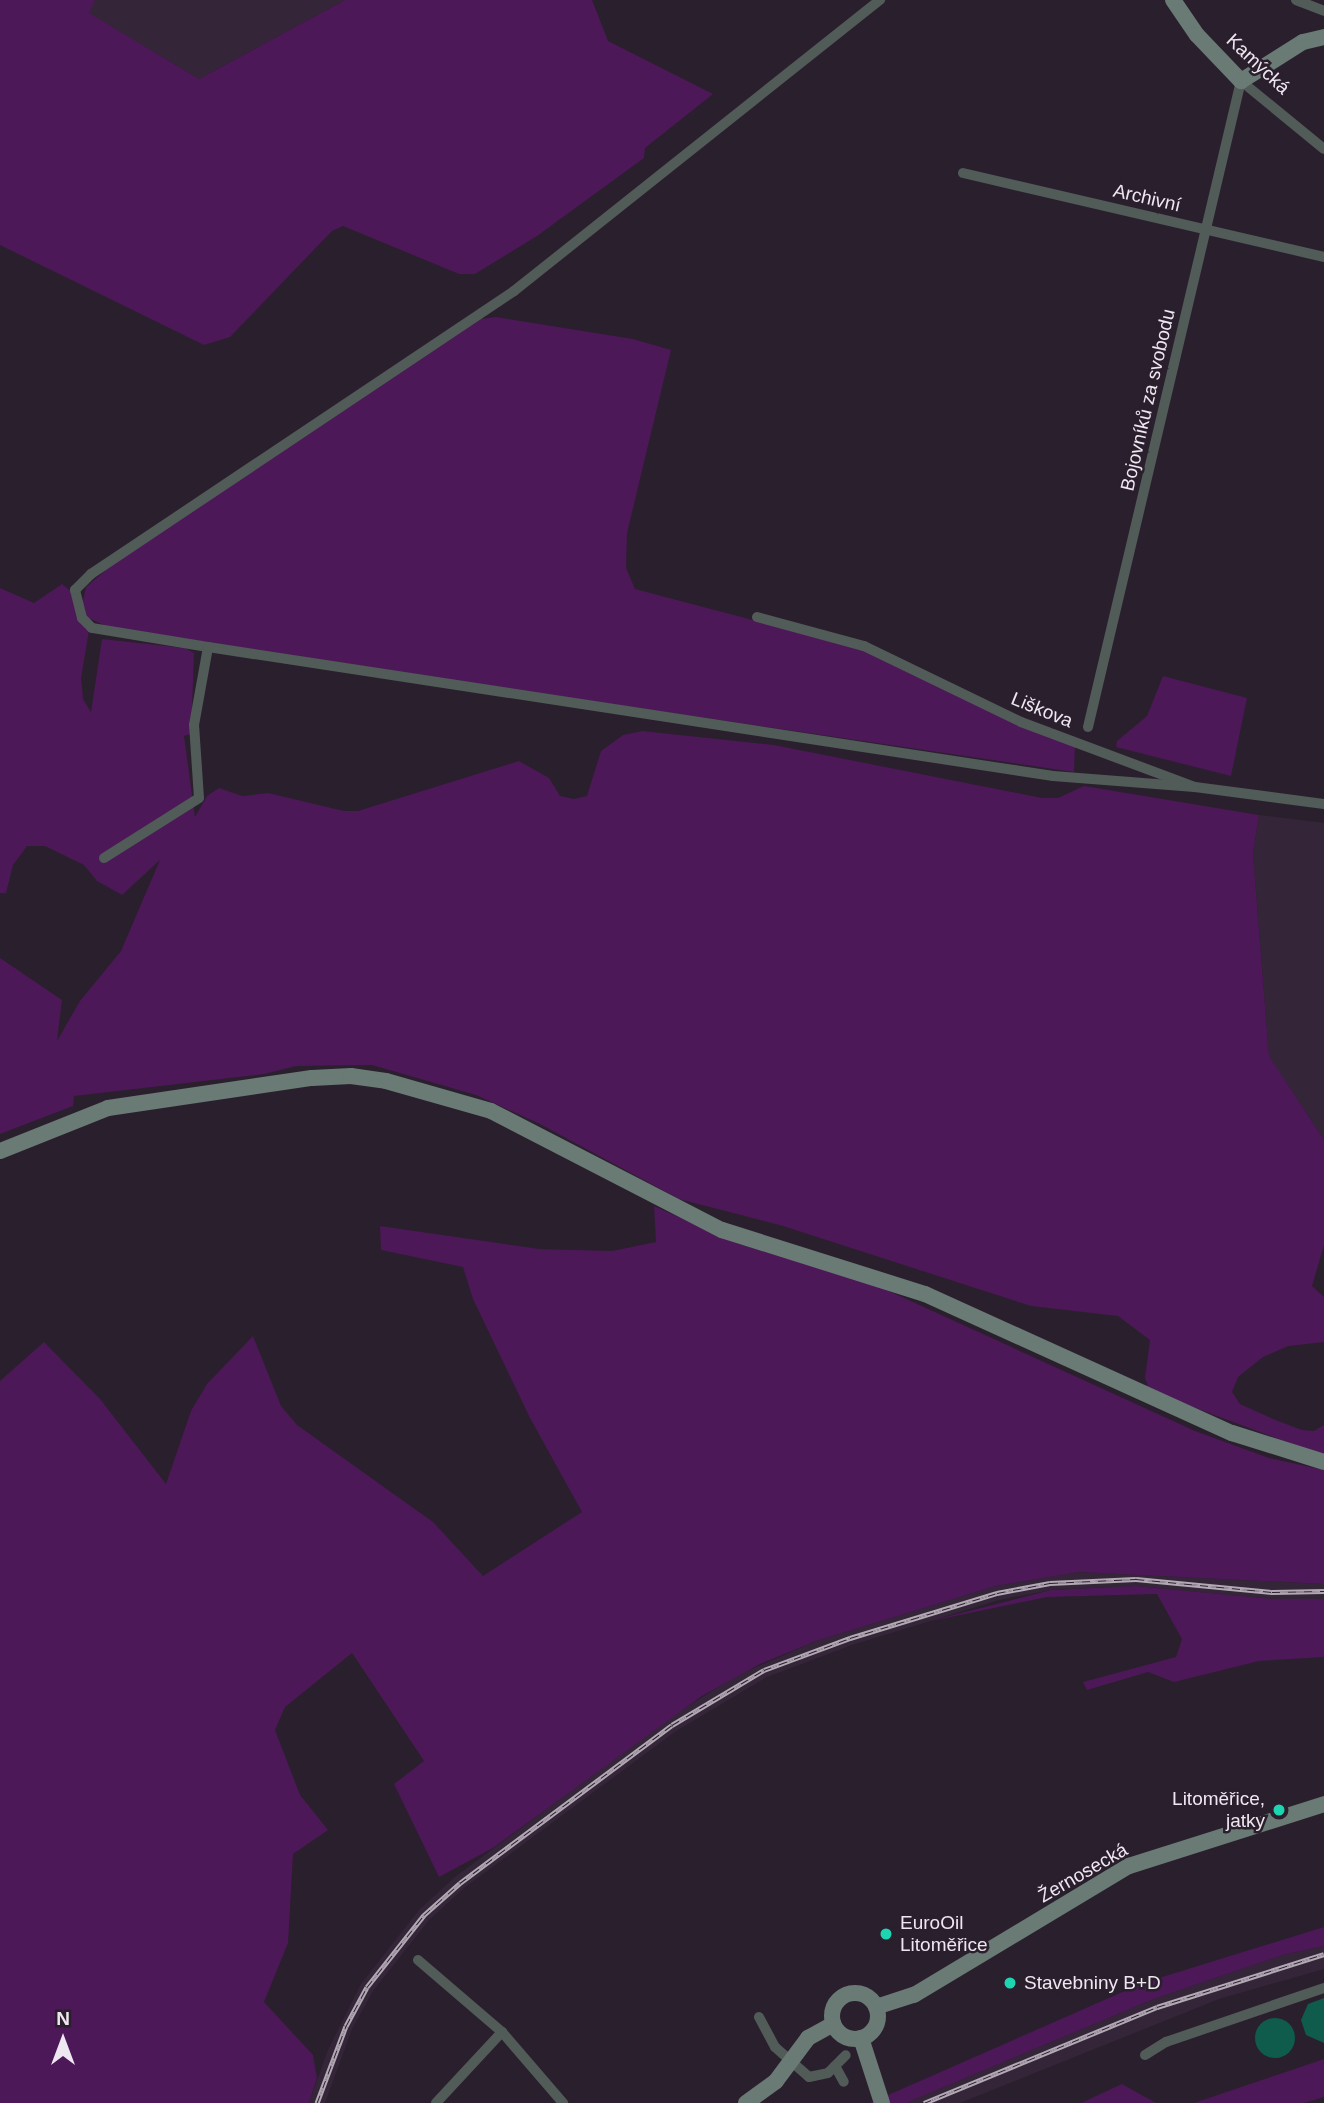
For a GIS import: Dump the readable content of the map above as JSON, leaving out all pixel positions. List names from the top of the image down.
{
  "streets": {
    "street": [
      "Kamýcká",
      "Archivní",
      "Bojovníků za svobodu",
      "Liškova",
      "Žernosecká"
    ]
  },
  "crossings": [
    ["Kamýcká", "Bojovníků za svobodu"],
    ["Archivní", "Bojovníků za svobodu"]
  ],
  "places": ["Litoměřice, jatky", "EuroOil Litoměřice", "Stavebniny B+D"],
  "north": "top"
}
